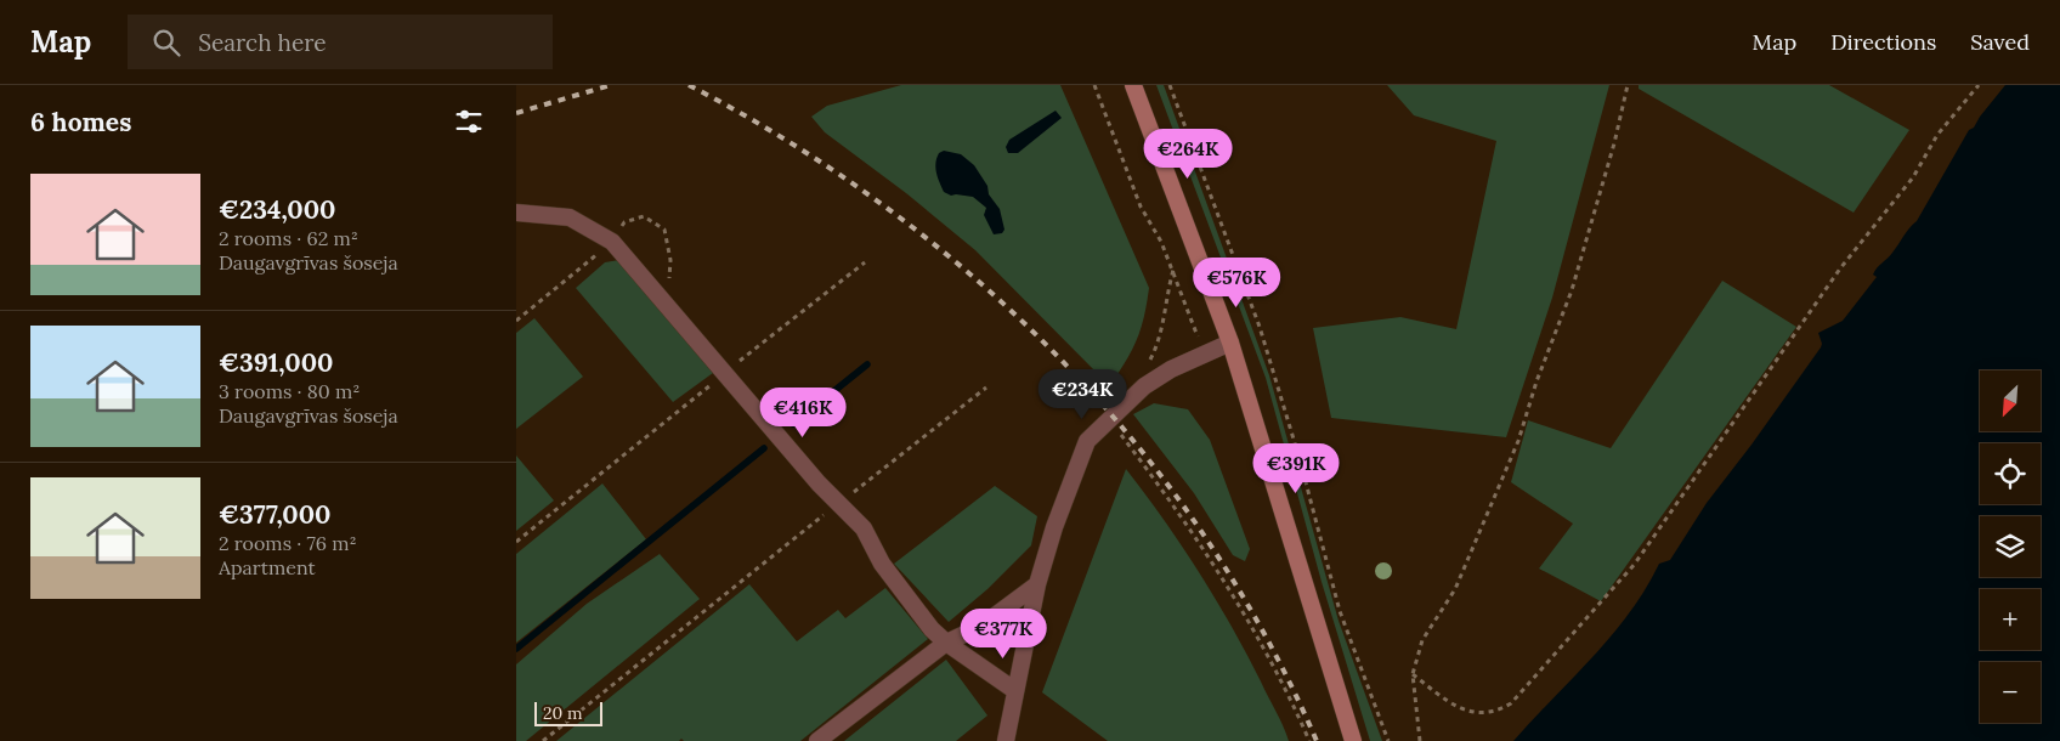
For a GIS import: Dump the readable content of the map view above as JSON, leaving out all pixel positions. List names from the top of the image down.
{
  "scale_bar": "20 m",
  "north": "bottom left",
  "page": {
    "header": "Map",
    "search": "Search here",
    "nav": ["Map", "Directions", "Saved"],
    "heading": "6 homes",
    "price": [
      "€264K",
      "€576K",
      "€234K",
      "€416K",
      "€391K",
      "€377K"
    ],
    "list": [
      {
        "name": "€234,000",
        "note": "2 rooms · 62 m² · Daugavgrīvas šoseja"
      },
      {
        "name": "€391,000",
        "note": "3 rooms · 80 m² · Daugavgrīvas šoseja"
      },
      {
        "name": "€377,000",
        "note": "2 rooms · 76 m² · Apartment"
      }
    ],
    "map_buttons": ["+", "−"],
    "scale": "20 m"
  }
}
